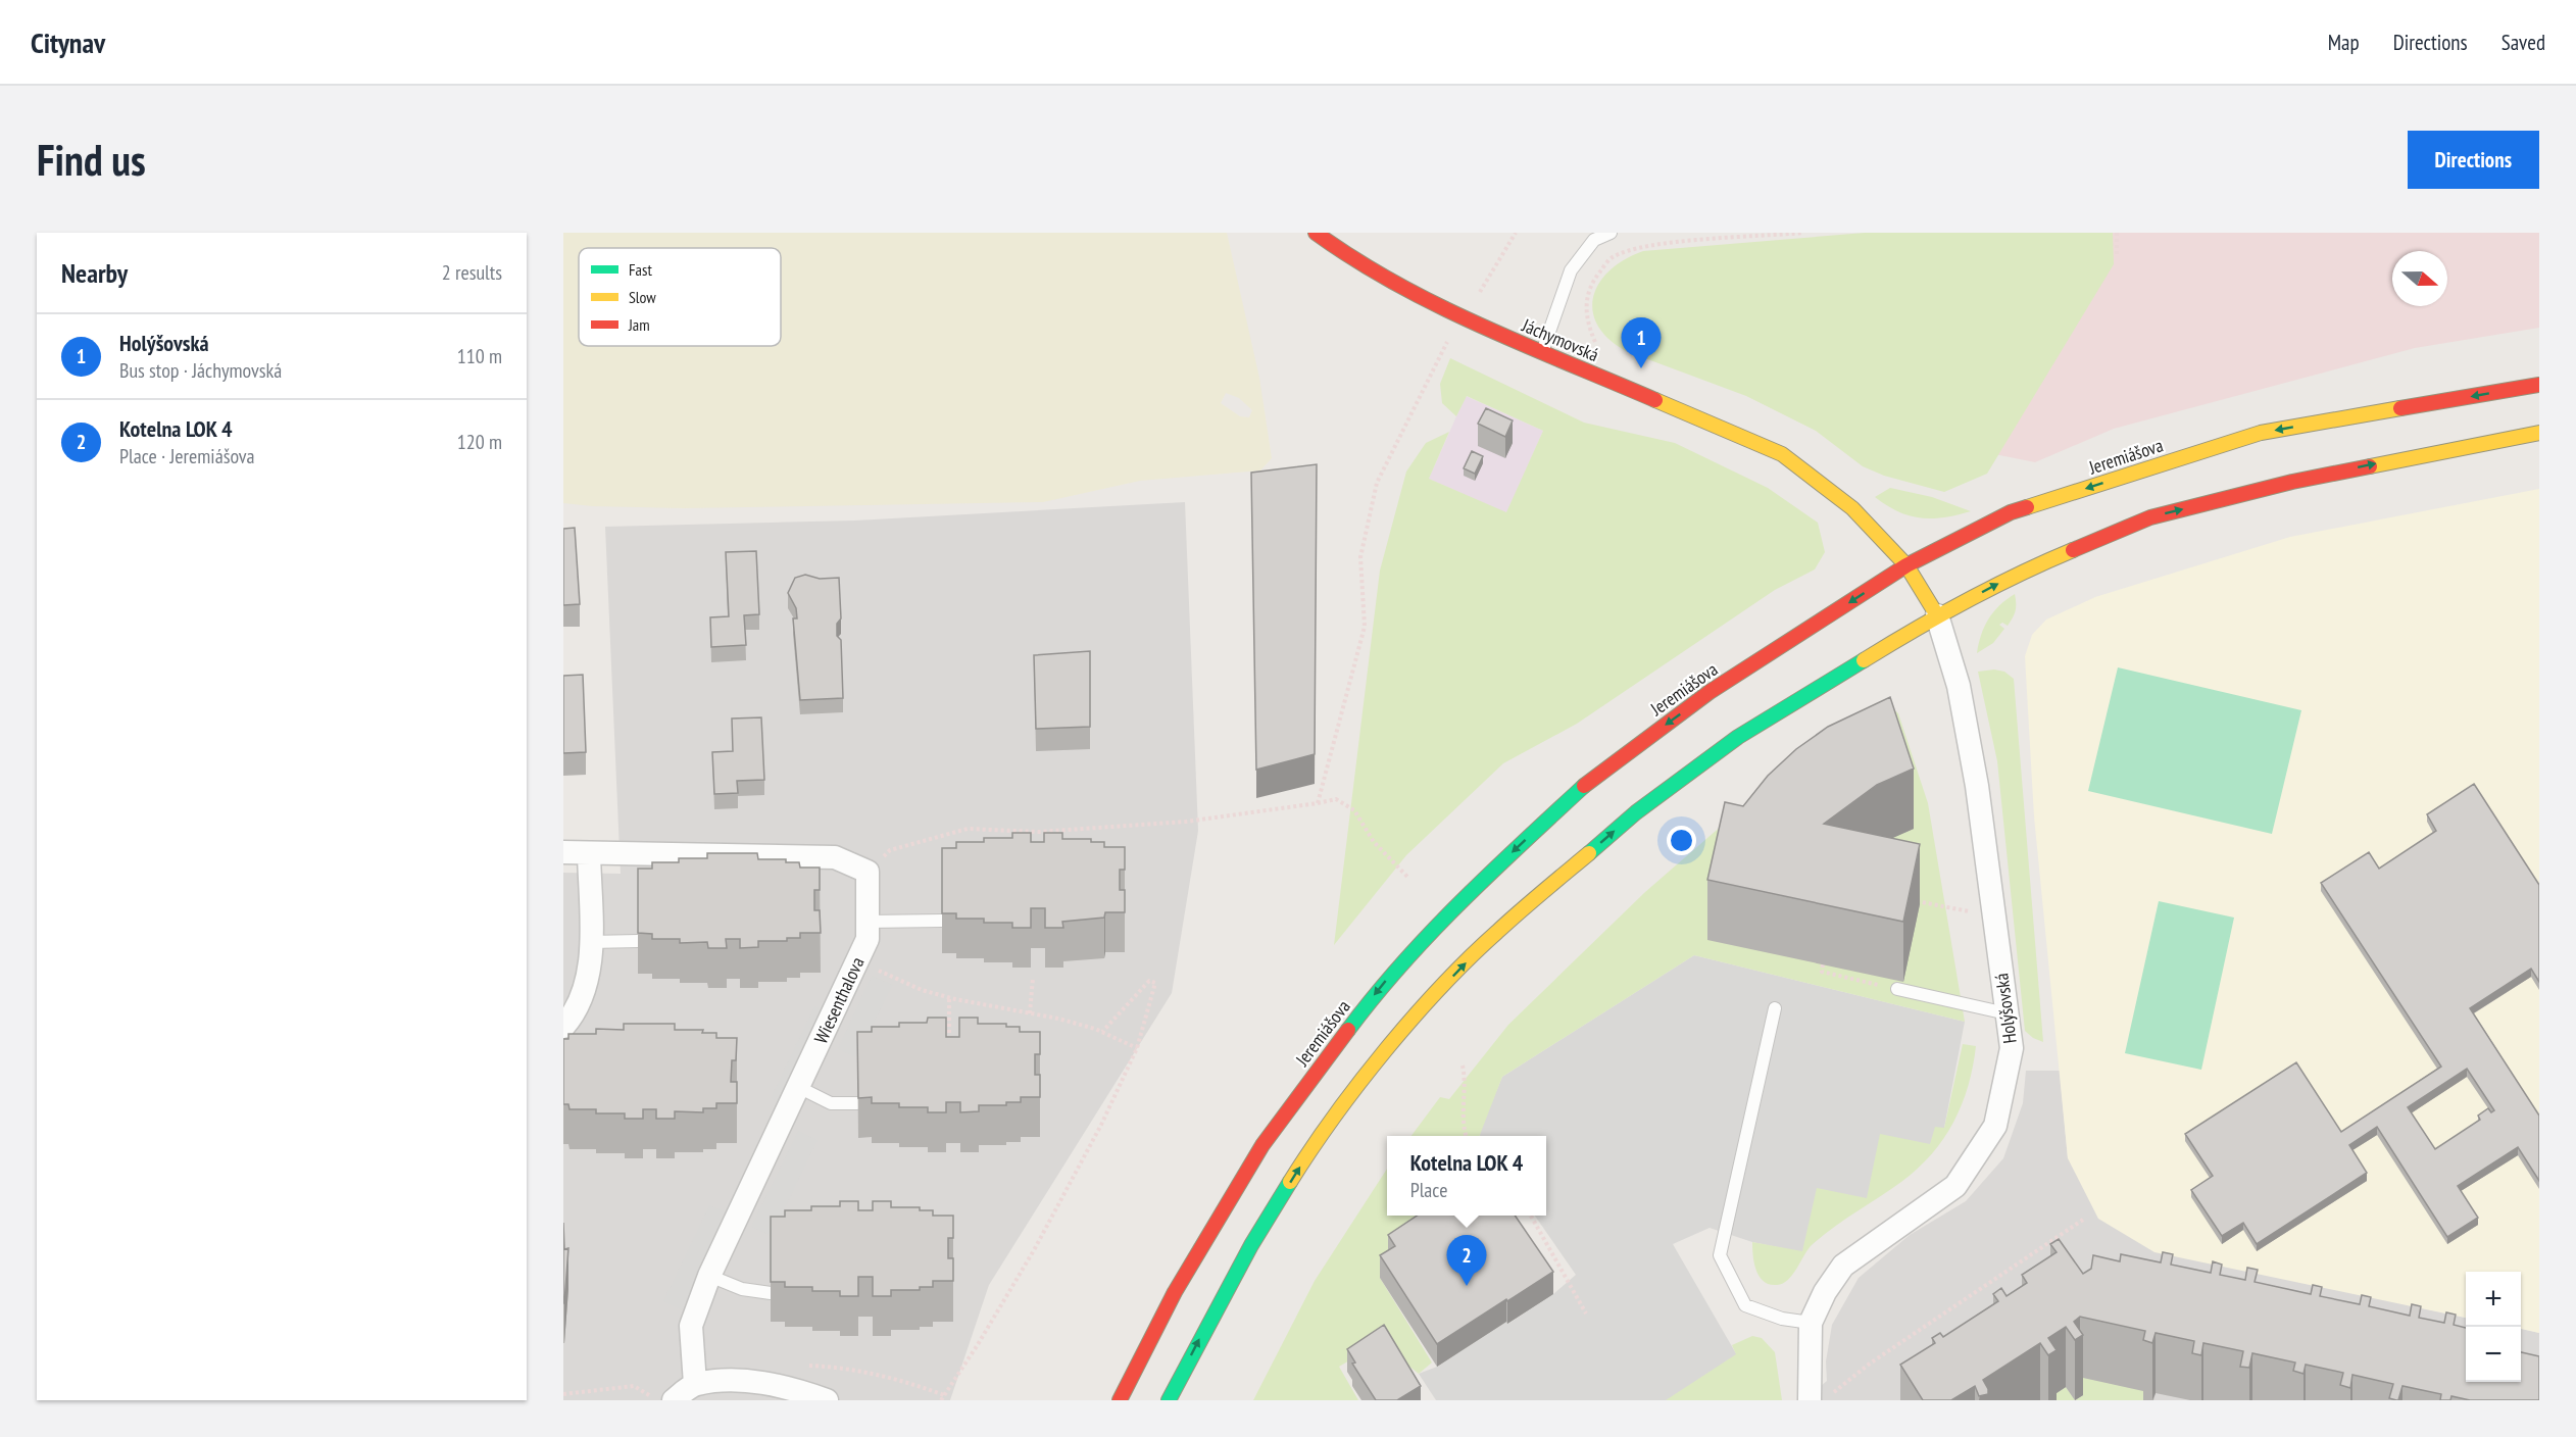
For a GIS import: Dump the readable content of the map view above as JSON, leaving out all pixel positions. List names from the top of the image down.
{
  "streets": {
    "main road": ["Jáchymovská", "Jeremiášova"],
    "street": ["Wiesenthalova", "Holýšovská"]
  },
  "crossings": [
    ["Jáchymovská", "Jeremiášova"],
    ["Jáchymovská", "Holýšovská"]
  ],
  "legend": ["Fast", "Slow", "Jam"],
  "north": "right",
  "page": {
    "header": "Citynav",
    "nav": ["Map", "Directions", "Saved"],
    "buttons": "Directions",
    "title": "Find us",
    "heading": ["Nearby", "2 results"],
    "list": [
      {
        "mark": "1",
        "name": "Holýšovská",
        "note": "Bus stop · Jáchymovská",
        "value": "110 m"
      },
      {
        "mark": "2",
        "name": "Kotelna LOK 4",
        "note": "Place · Jeremiášova",
        "value": "120 m"
      }
    ],
    "pins": ["1", "2"],
    "popup": ["Kotelna LOK 4", "Place"],
    "map_buttons": ["+", "−"]
  }
}
